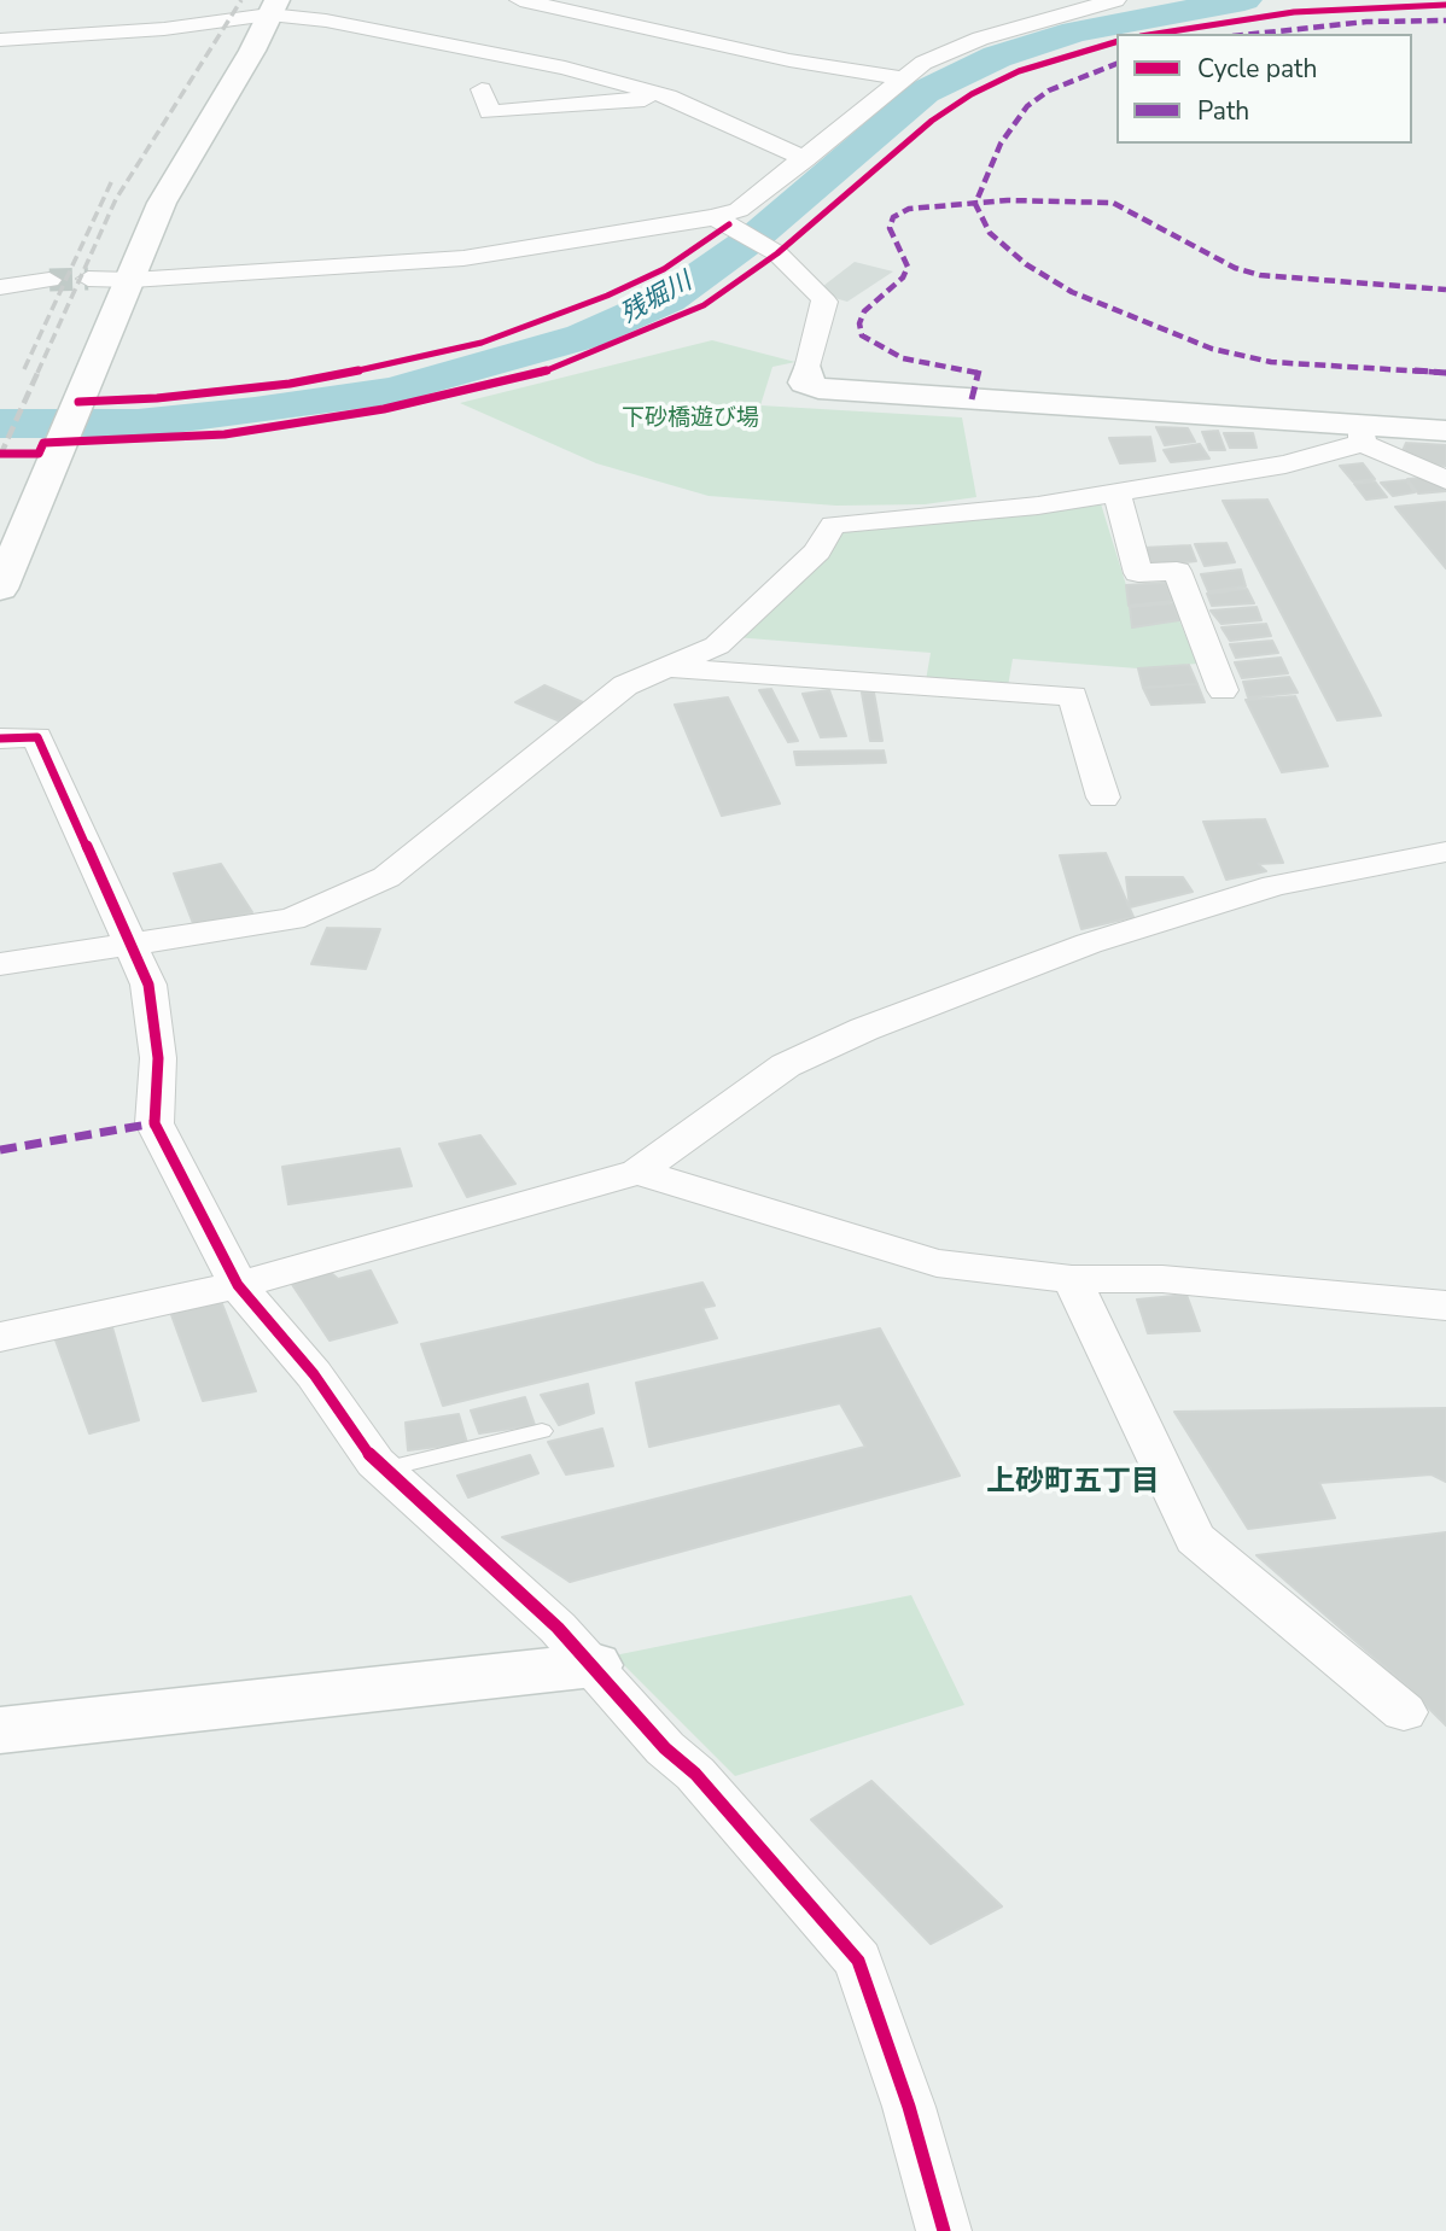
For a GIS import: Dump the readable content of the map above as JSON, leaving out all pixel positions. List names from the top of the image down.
{
  "districts": ["上砂町五丁目"],
  "water": ["残堀川"],
  "parks": ["下砂橋遊び場"],
  "legend": ["Cycle path", "Path"]
}
